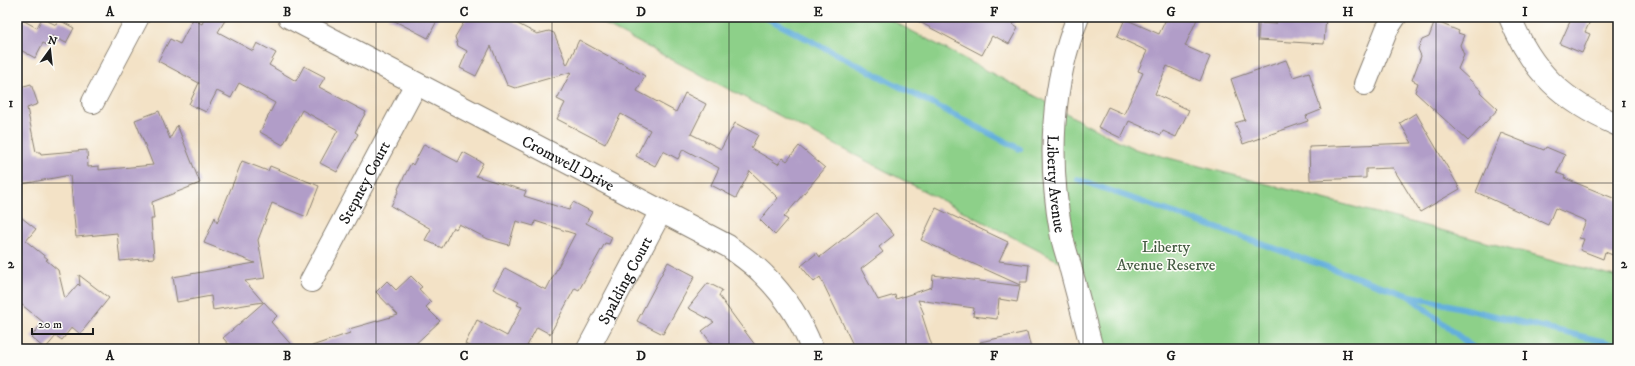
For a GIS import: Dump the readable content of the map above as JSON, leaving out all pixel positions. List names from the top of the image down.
{
  "streets": {
    "street": [
      "Cromwell Drive",
      "Stepney Court",
      "Liberty Avenue",
      "Spalding Court"
    ]
  },
  "crossings": [
    ["Cromwell Drive", "Stepney Court"],
    ["Cromwell Drive", "Spalding Court"]
  ],
  "parks": ["Liberty Avenue Reserve"],
  "scale_bar": "20 m",
  "north": "top",
  "grid": {
    "columns": [
      "A",
      "B",
      "C",
      "D",
      "E",
      "F",
      "G",
      "H",
      "I"
    ],
    "rows": ["1", "2"]
  }
}
